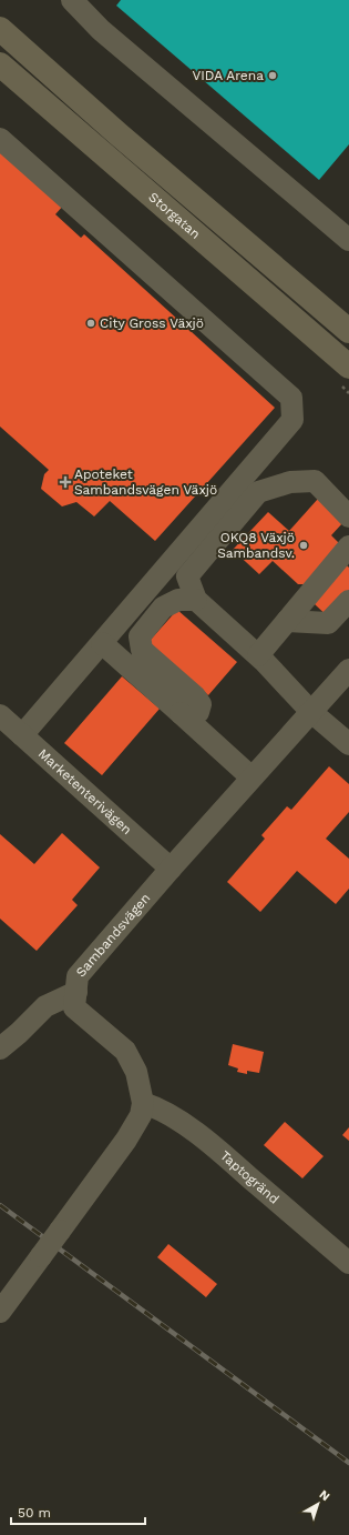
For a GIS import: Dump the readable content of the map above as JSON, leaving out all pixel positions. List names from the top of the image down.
{
  "streets": {
    "main road": ["Storgatan"],
    "street": ["Marketenterivägen", "Sambandsvägen", "Taptogränd"]
  },
  "crossings": [
    ["Marketenterivägen", "Sambandsvägen"],
    ["Sambandsvägen", "Taptogränd"]
  ],
  "places": {
    "other": ["VIDA Arena", "City Gross Växjö", "OKQ8 Växjö Sambandsv."],
    "health": ["Apoteket Sambandsvägen Växjö"]
  },
  "scale_bar": "50 m",
  "north": "top right"
}
